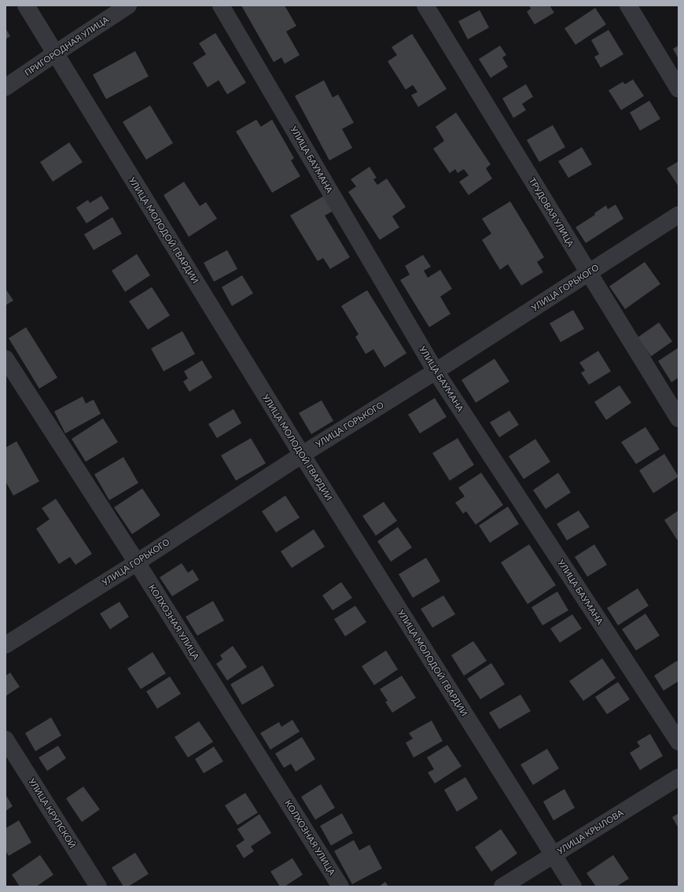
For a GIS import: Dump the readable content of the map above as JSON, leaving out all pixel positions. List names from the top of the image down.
{
  "streets": {
    "street": [
      "ПРИГОРОДНАЯ УЛИЦА",
      "УЛИЦА БАУМАНА",
      "ТРУДОВАЯ УЛИЦА",
      "УЛИЦА МОЛОДОЙ ГВАРДИИ",
      "УЛИЦА ГОРЬКОГО",
      "КОЛХОЗНАЯ УЛИЦА",
      "УЛИЦА КРУПСКОЙ",
      "УЛИЦА КРЫЛОВА"
    ]
  },
  "crossings": [
    ["ПРИГОРОДНАЯ УЛИЦА", "УЛИЦА МОЛОДОЙ ГВАРДИИ"],
    ["УЛИЦА БАУМАНА", "УЛИЦА ГОРЬКОГО"],
    ["ТРУДОВАЯ УЛИЦА", "УЛИЦА ГОРЬКОГО"],
    ["УЛИЦА МОЛОДОЙ ГВАРДИИ", "УЛИЦА ГОРЬКОГО"],
    ["УЛИЦА МОЛОДОЙ ГВАРДИИ", "УЛИЦА КРЫЛОВА"],
    ["УЛИЦА ГОРЬКОГО", "КОЛХОЗНАЯ УЛИЦА"]
  ]
}
